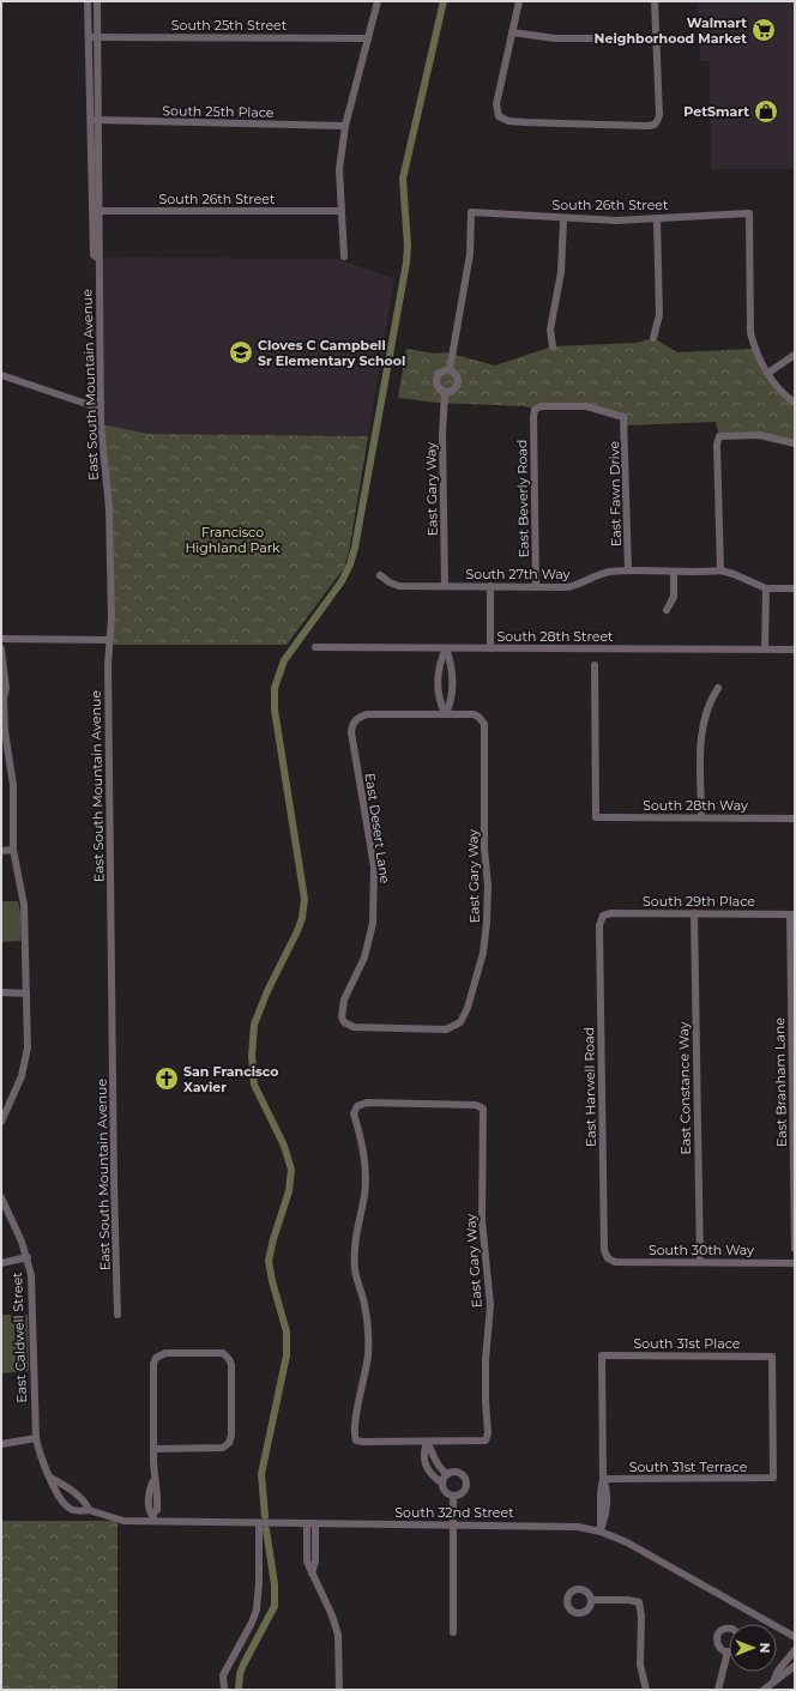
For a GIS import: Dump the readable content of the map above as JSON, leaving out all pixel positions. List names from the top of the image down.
{
  "streets": {
    "street": [
      "South 25th Street",
      "South 25th Place",
      "South 26th Street",
      "East South Mountain Avenue",
      "East Gary Way",
      "East Fawn Drive",
      "East Beverly Road",
      "South 27th Way",
      "South 28th Street",
      "South 28th Way",
      "East Desert Lane",
      "South 29th Place",
      "East Branham Lane",
      "East Harwell Road",
      "East Constance Way",
      "South 30th Way",
      "East Caldwell Street",
      "South 31st Place",
      "South 31st Terrace",
      "South 32nd Street"
    ]
  },
  "crossings": [
    ["South 25th Street", "East South Mountain Avenue"],
    ["South 25th Place", "East South Mountain Avenue"],
    ["South 26th Street", "East South Mountain Avenue"],
    ["South 26th Street", "East Gary Way"],
    ["East Gary Way", "South 27th Way"],
    ["East Gary Way", "East Desert Lane"],
    ["East Fawn Drive", "East Beverly Road"],
    ["East Fawn Drive", "South 27th Way"],
    ["East Beverly Road", "South 27th Way"],
    ["South 29th Place", "East Branham Lane"],
    ["South 29th Place", "East Harwell Road"],
    ["South 29th Place", "East Constance Way"],
    ["East Harwell Road", "South 30th Way"],
    ["East Constance Way", "South 30th Way"],
    ["South 31st Place", "South 31st Terrace"]
  ],
  "parks": ["Francisco Highland Park"],
  "places": {
    "supermarket": ["Walmart Neighborhood Market"],
    "shop": ["PetSmart"],
    "school or university": ["Cloves C Campbell Sr Elementary School"],
    "church": ["San Francisco Xavier"]
  },
  "north": "right"
}
